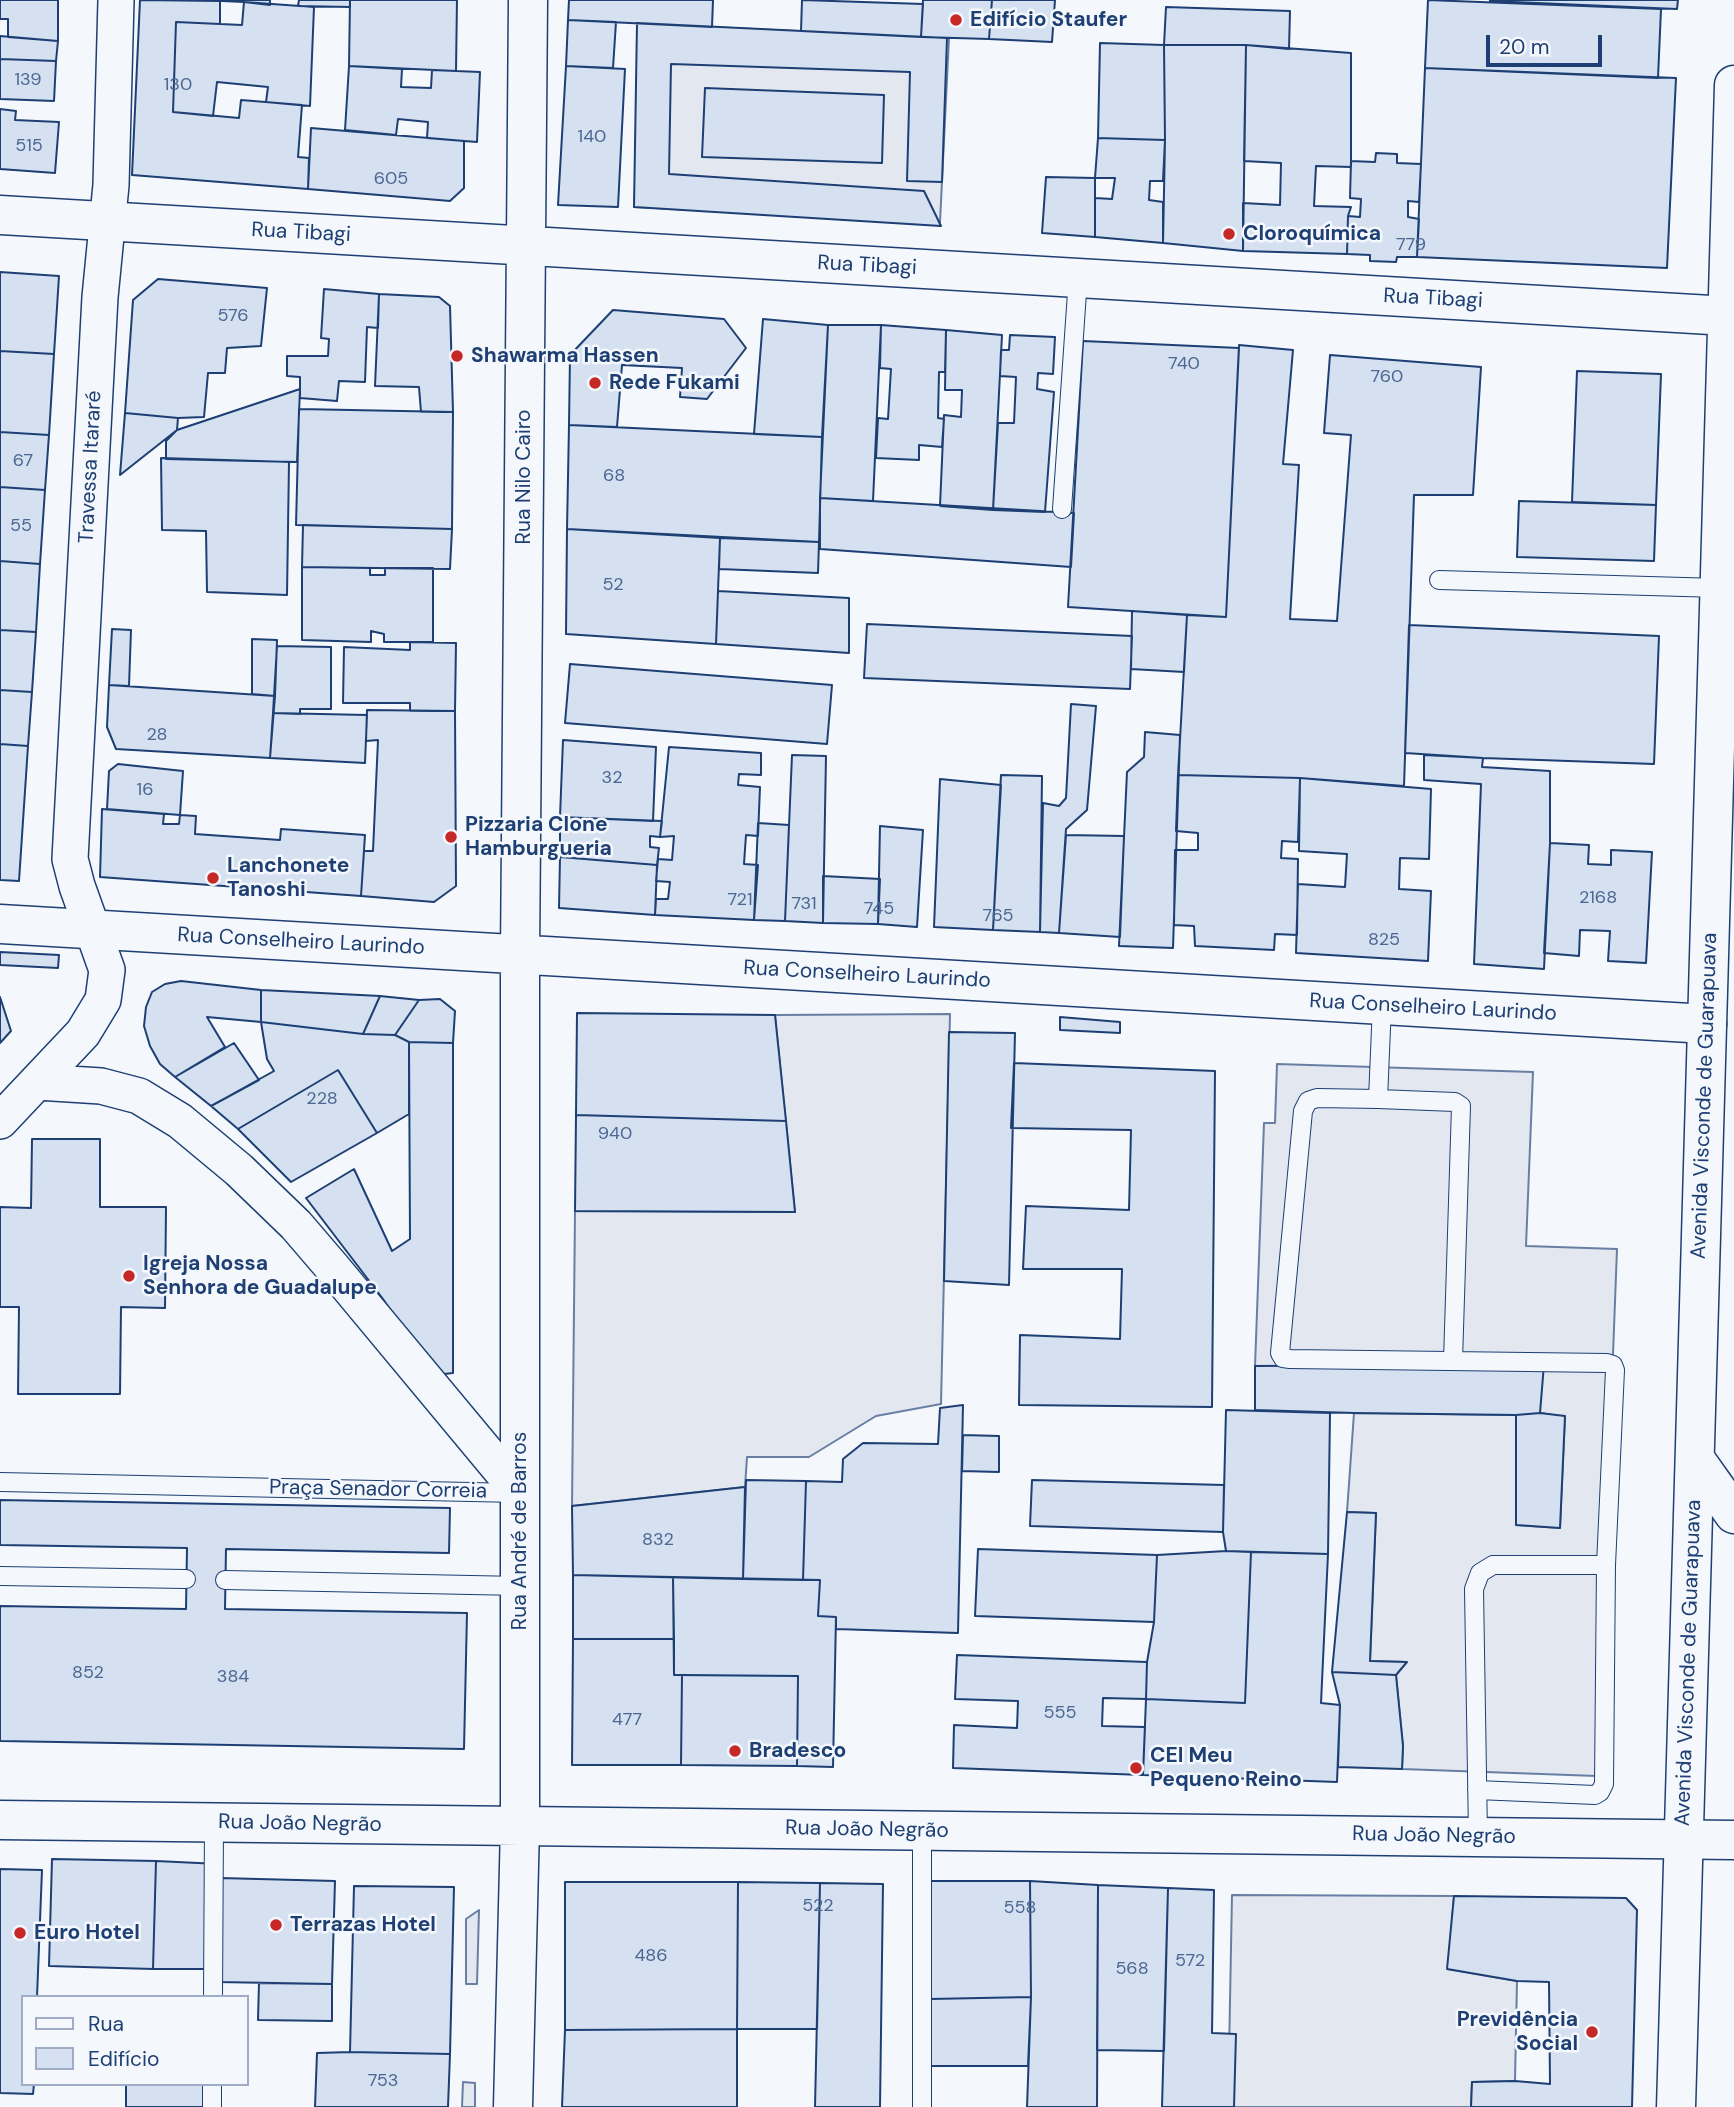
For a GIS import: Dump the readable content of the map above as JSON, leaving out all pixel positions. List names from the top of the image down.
{
  "streets": {
    "main road": [
      "Rua Tibagi",
      "Rua Nilo Cairo",
      "Rua Conselheiro Laurindo",
      "Avenida Visconde de Guarapuava",
      "Rua André de Barros",
      "Rua João Negrão"
    ],
    "street": ["Travessa Itararé", "Praça Senador Correia"]
  },
  "crossings": [
    ["Rua Tibagi", "Travessa Itararé"],
    ["Rua Tibagi", "Rua Nilo Cairo"],
    ["Rua Tibagi", "Avenida Visconde de Guarapuava"],
    ["Travessa Itararé", "Rua Conselheiro Laurindo"],
    ["Travessa Itararé", "Praça Senador Correia"],
    ["Rua Nilo Cairo", "Rua Conselheiro Laurindo"],
    ["Rua Nilo Cairo", "Rua André de Barros"],
    ["Rua Conselheiro Laurindo", "Avenida Visconde de Guarapuava"],
    ["Rua Conselheiro Laurindo", "Rua André de Barros"],
    ["Avenida Visconde de Guarapuava", "Rua João Negrão"],
    ["Praça Senador Correia", "Rua André de Barros"],
    ["Rua André de Barros", "Rua João Negrão"]
  ],
  "places": [
    "Edifício Staufer",
    "Cloroquímica",
    "Shawarma Hassen",
    "Rede Fukami",
    "Pizzaria Clone Hamburgueria",
    "Lanchonete Tanoshi",
    "Igreja Nossa Senhora de Guadalupe",
    "Bradesco",
    "CEI Meu Pequeno Reino",
    "Terrazas Hotel",
    "Euro Hotel",
    "Previdência Social"
  ],
  "house_numbers": [
    "139",
    "130",
    "140",
    "515",
    "605",
    "779",
    "576",
    "740",
    "760",
    "67",
    "68",
    "55",
    "52",
    "28",
    "32",
    "16",
    "2168",
    "721",
    "731",
    "745",
    "765",
    "825",
    "228",
    "940",
    "832",
    "852",
    "384",
    "555",
    "477",
    "522",
    "558",
    "486",
    "572",
    "568",
    "753"
  ],
  "legend": ["Rua", "Edifício"],
  "scale_bar": "20 m"
}
